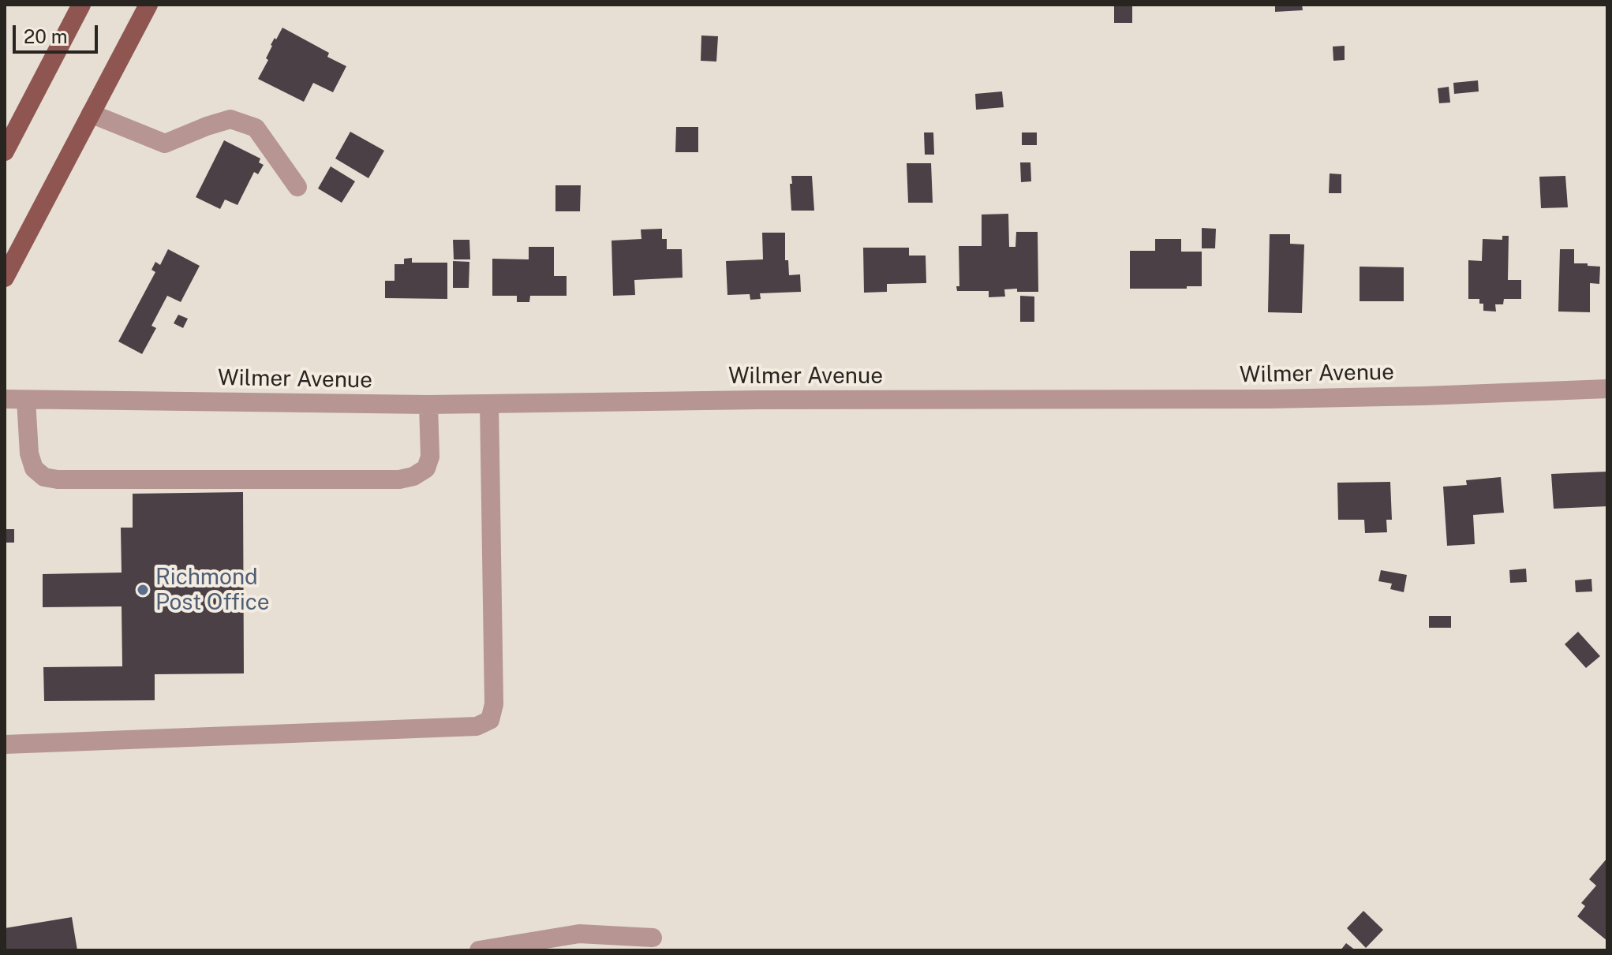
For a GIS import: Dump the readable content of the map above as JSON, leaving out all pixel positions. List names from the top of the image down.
{
  "streets": {
    "street": ["Wilmer Avenue"]
  },
  "places": ["Richmond Post Office"],
  "scale_bar": "20 m"
}
